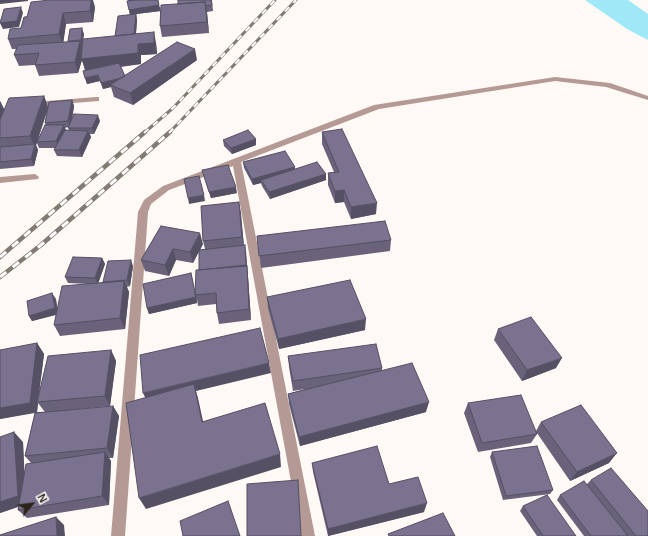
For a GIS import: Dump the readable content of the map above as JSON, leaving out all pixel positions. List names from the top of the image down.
{
  "north": "top right"
}
